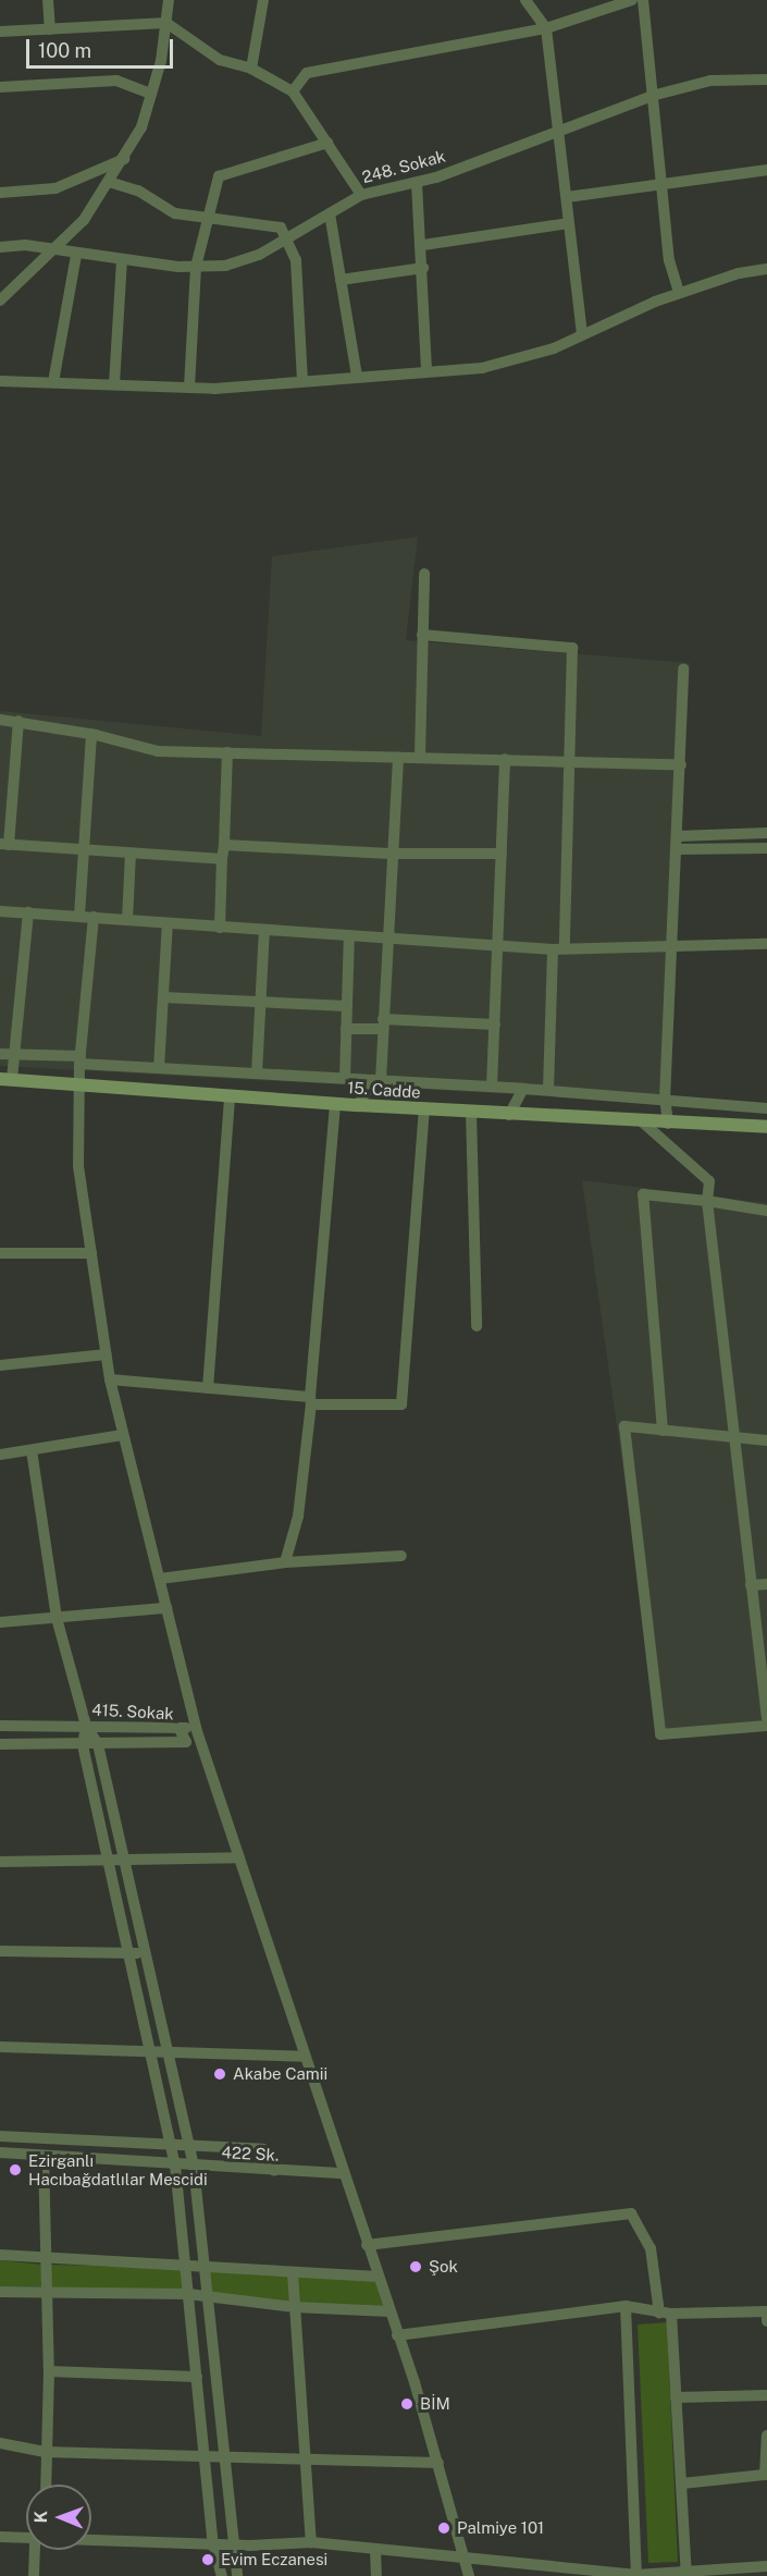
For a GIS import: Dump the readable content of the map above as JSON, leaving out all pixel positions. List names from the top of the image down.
{
  "streets": {
    "main road": ["15. Cadde"],
    "street": ["248. Sokak", "415. Sokak", "422 Sk."]
  },
  "places": [
    "Akabe Camii",
    "Ezirganlı Hacıbağdatlılar Mescidi",
    "Şok",
    "BİM",
    "Palmiye 101",
    "Evim Eczanesi"
  ],
  "scale_bar": "100 m",
  "north": "left"
}
